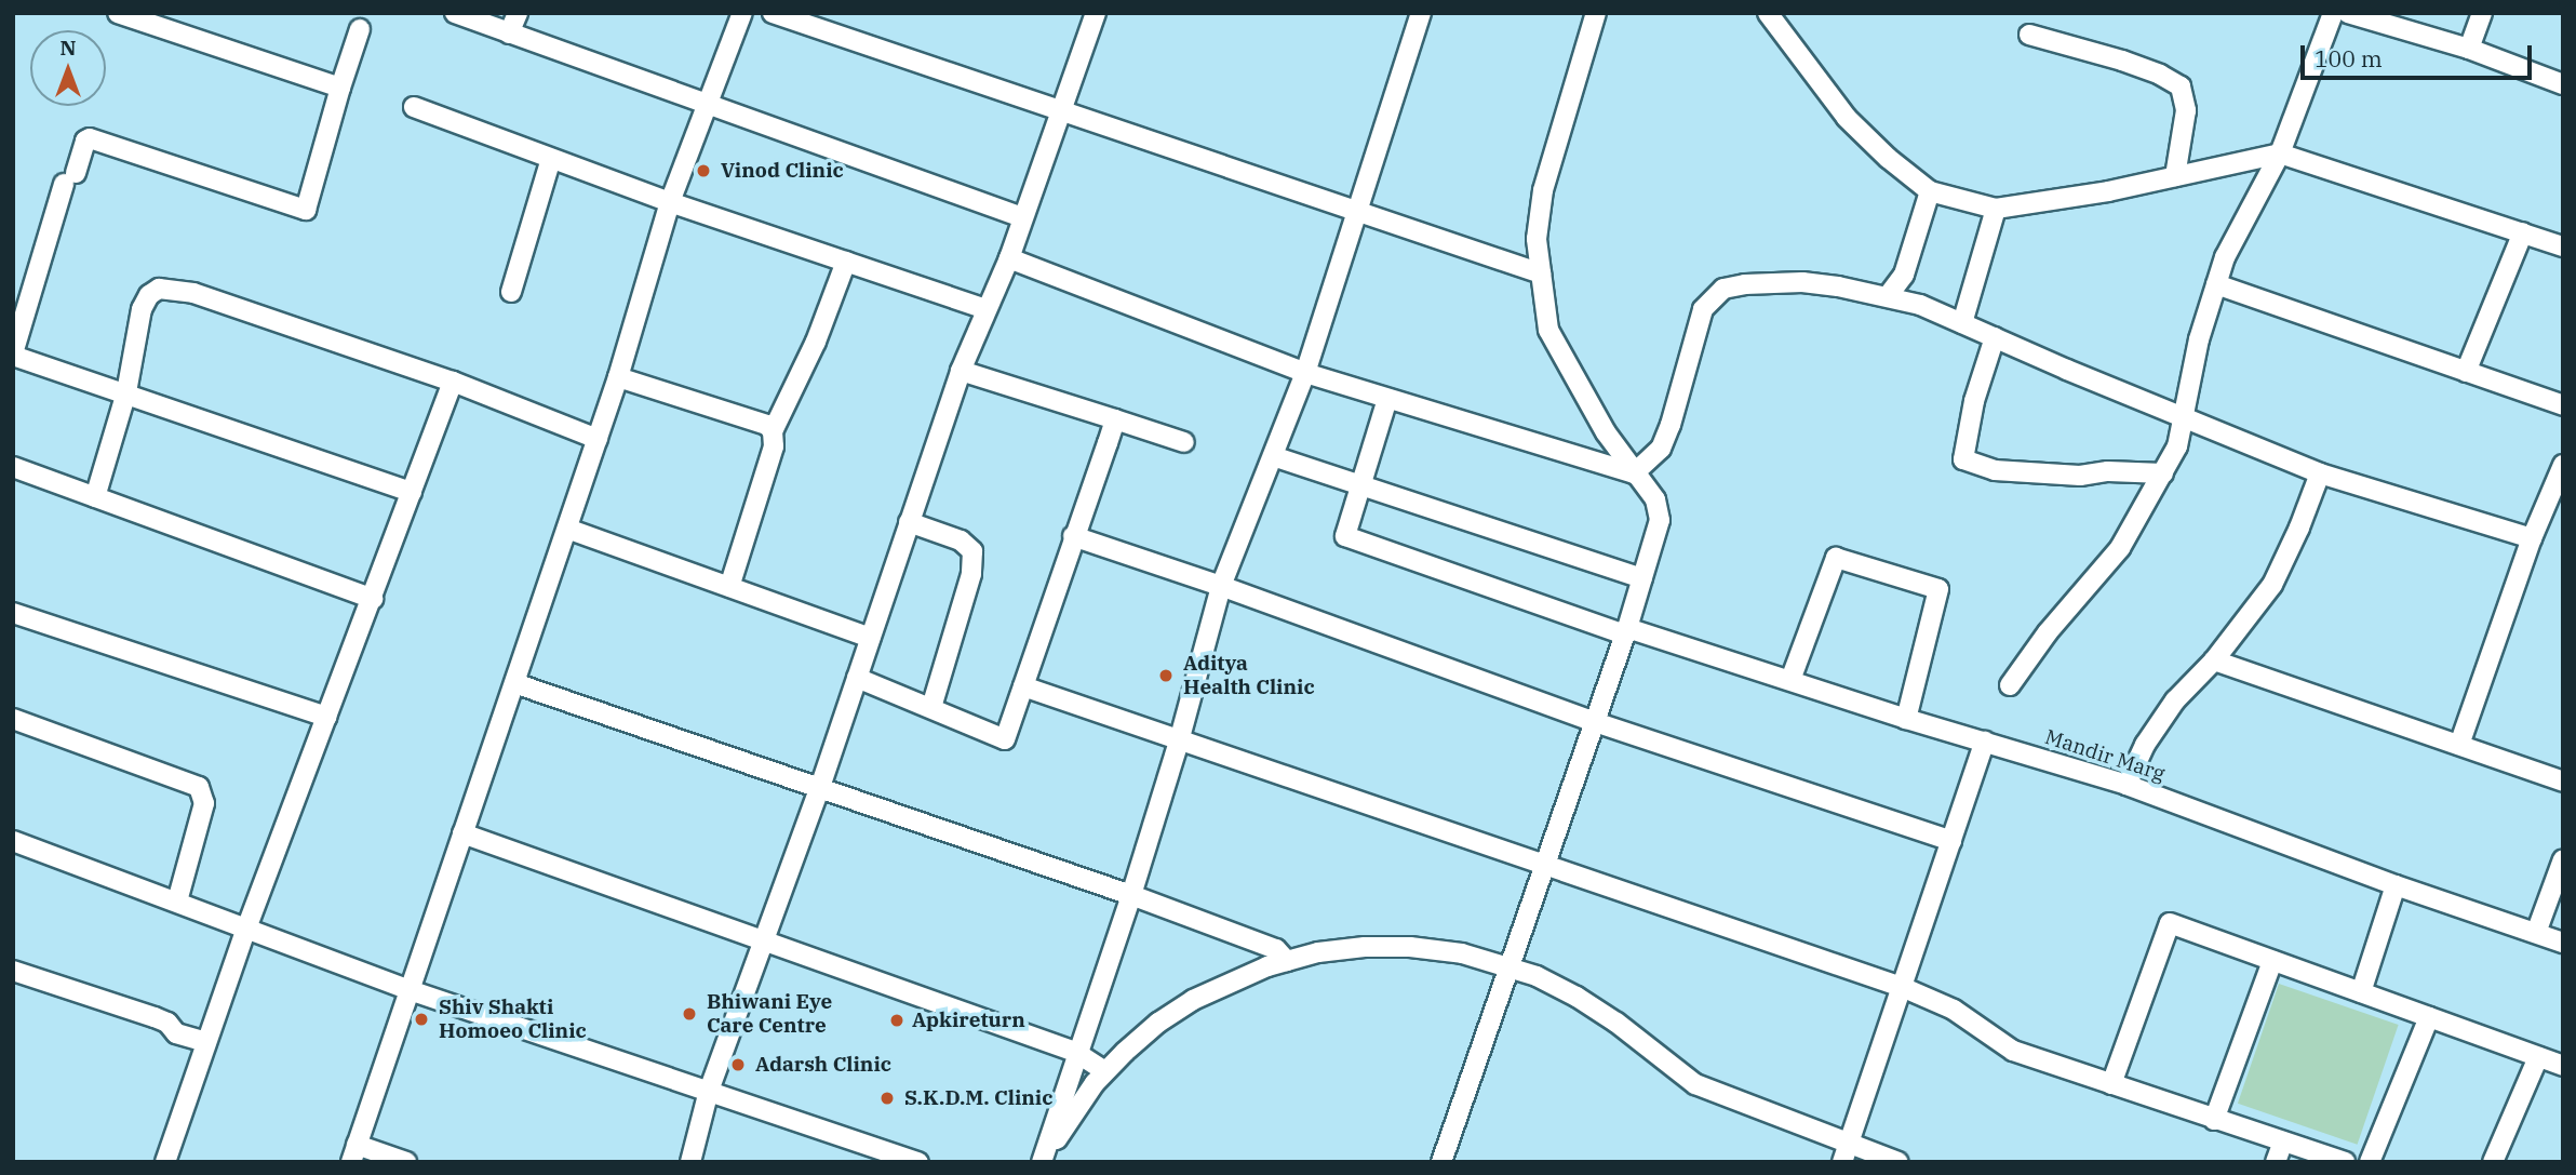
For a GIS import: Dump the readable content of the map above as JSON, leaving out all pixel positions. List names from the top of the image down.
{
  "streets": {
    "street": ["Mandir Marg"]
  },
  "places": [
    "Vinod Clinic",
    "Aditya Health Clinic",
    "Bhiwani Eye Care Centre",
    "Shiv Shakti Homoeo Clinic",
    "Apkireturn",
    "Adarsh Clinic",
    "S.K.D.M. Clinic"
  ],
  "scale_bar": "100 m",
  "north": "top"
}
